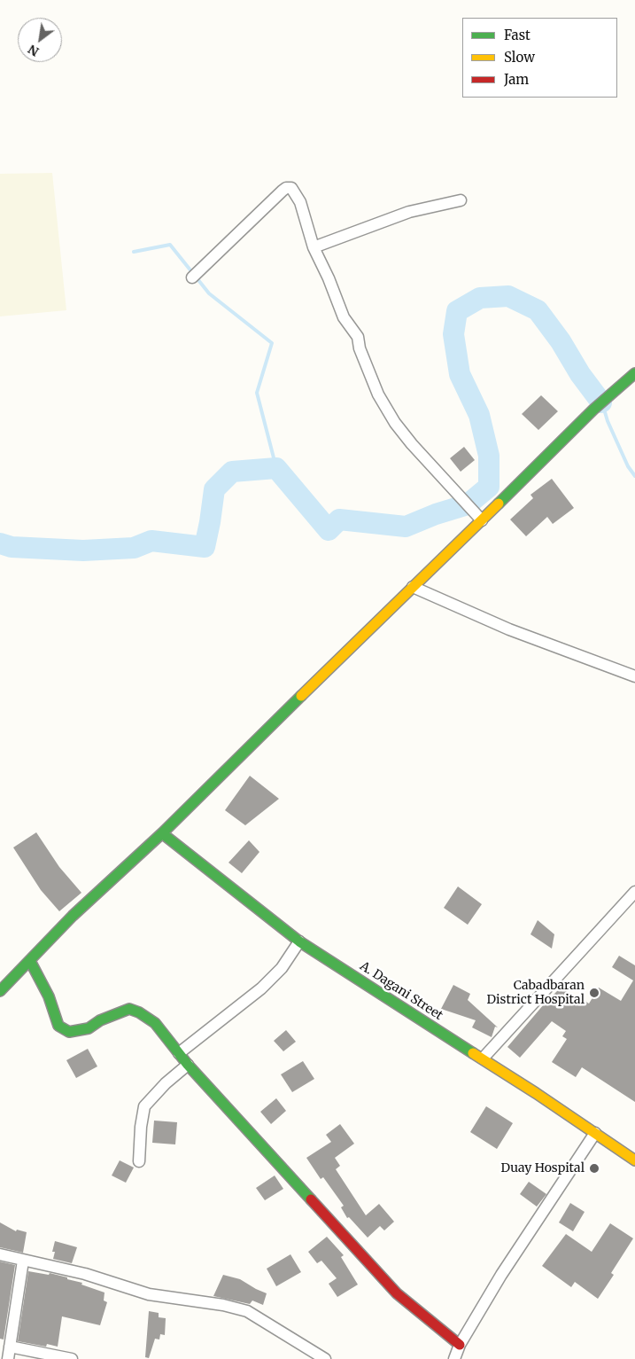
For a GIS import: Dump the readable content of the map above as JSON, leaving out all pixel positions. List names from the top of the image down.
{
  "streets": {
    "street": ["A. Dagani Street"]
  },
  "places": ["Cabadbaran District Hospital", "Duay Hospital"],
  "legend": ["Fast", "Slow", "Jam"],
  "north": "bottom left"
}
